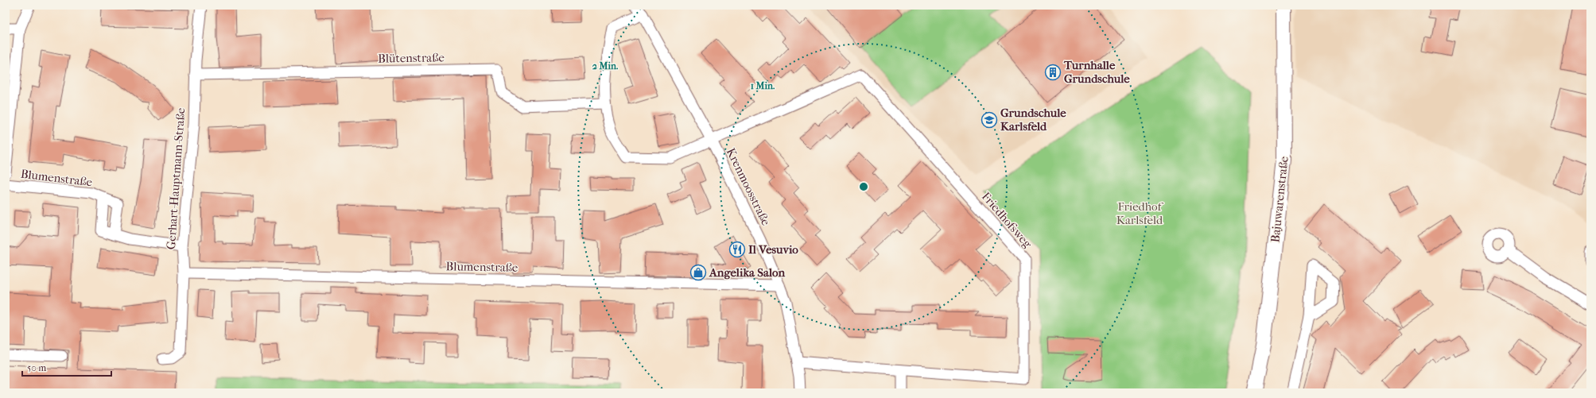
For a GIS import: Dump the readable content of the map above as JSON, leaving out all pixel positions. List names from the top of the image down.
{
  "streets": {
    "main road": ["Bajuwarenstraße"],
    "street": [
      "Blütenstraße",
      "Blumenstraße",
      "Gerhart-Hauptmann-Straße",
      "Krenmoosstraße",
      "Friedhofsweg"
    ]
  },
  "crossings": [
    ["Blütenstraße", "Gerhart-Hauptmann-Straße"],
    ["Blütenstraße", "Krenmoosstraße"],
    ["Blumenstraße", "Gerhart-Hauptmann-Straße"],
    ["Blumenstraße", "Krenmoosstraße"],
    ["Krenmoosstraße", "Friedhofsweg"]
  ],
  "parks": ["Friedhof Karlsfeld"],
  "places": {
    "building": ["Turnhalle Grundschule"],
    "school or university": ["Grundschule Karlsfeld"],
    "restaurant": ["Il Vesuvio"],
    "shop": ["Angelika Salon"]
  },
  "scale_bar": "50 m",
  "rings": ["2 Min.", "1 Min."]
}
